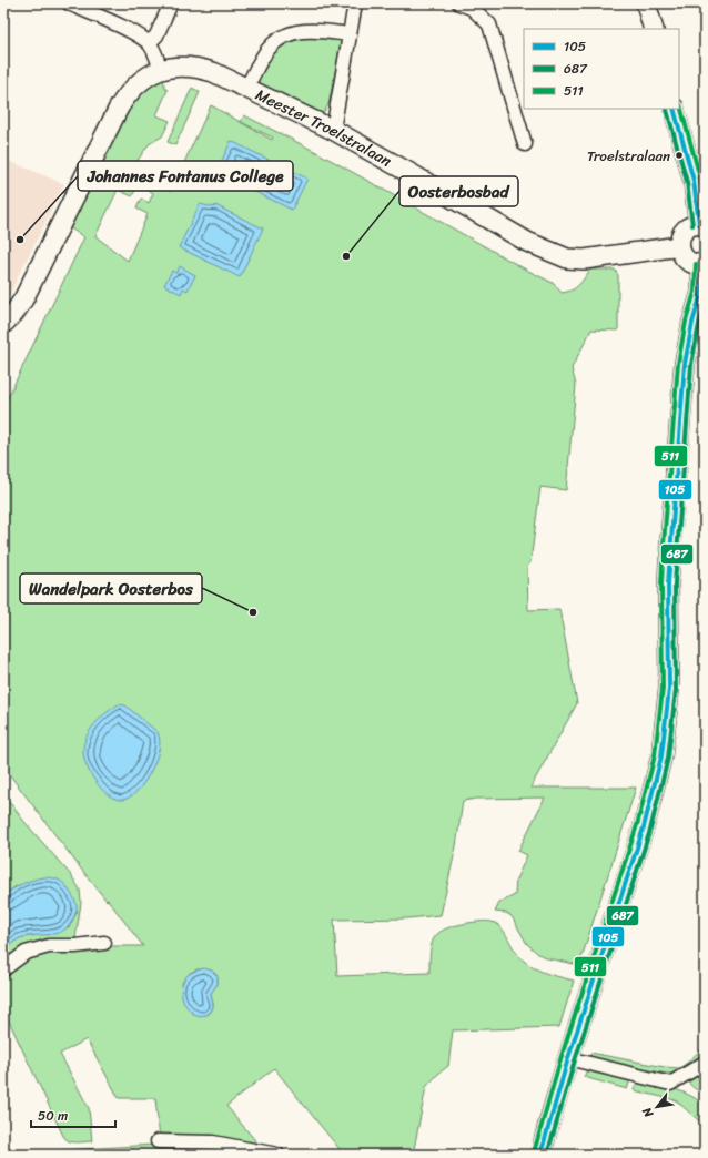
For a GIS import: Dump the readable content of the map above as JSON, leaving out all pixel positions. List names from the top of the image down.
{
  "streets": {
    "main road": ["Meester Troelstralaan"]
  },
  "places": [
    "Troelstralaan",
    "Johannes Fontanus College",
    "Oosterbosbad",
    "Wandelpark Oosterbos"
  ],
  "lines": ["transit line 511", "transit line 105", "transit line 687"],
  "legend": ["105", "687", "511"],
  "scale_bar": "50 m",
  "north": "bottom left"
}
